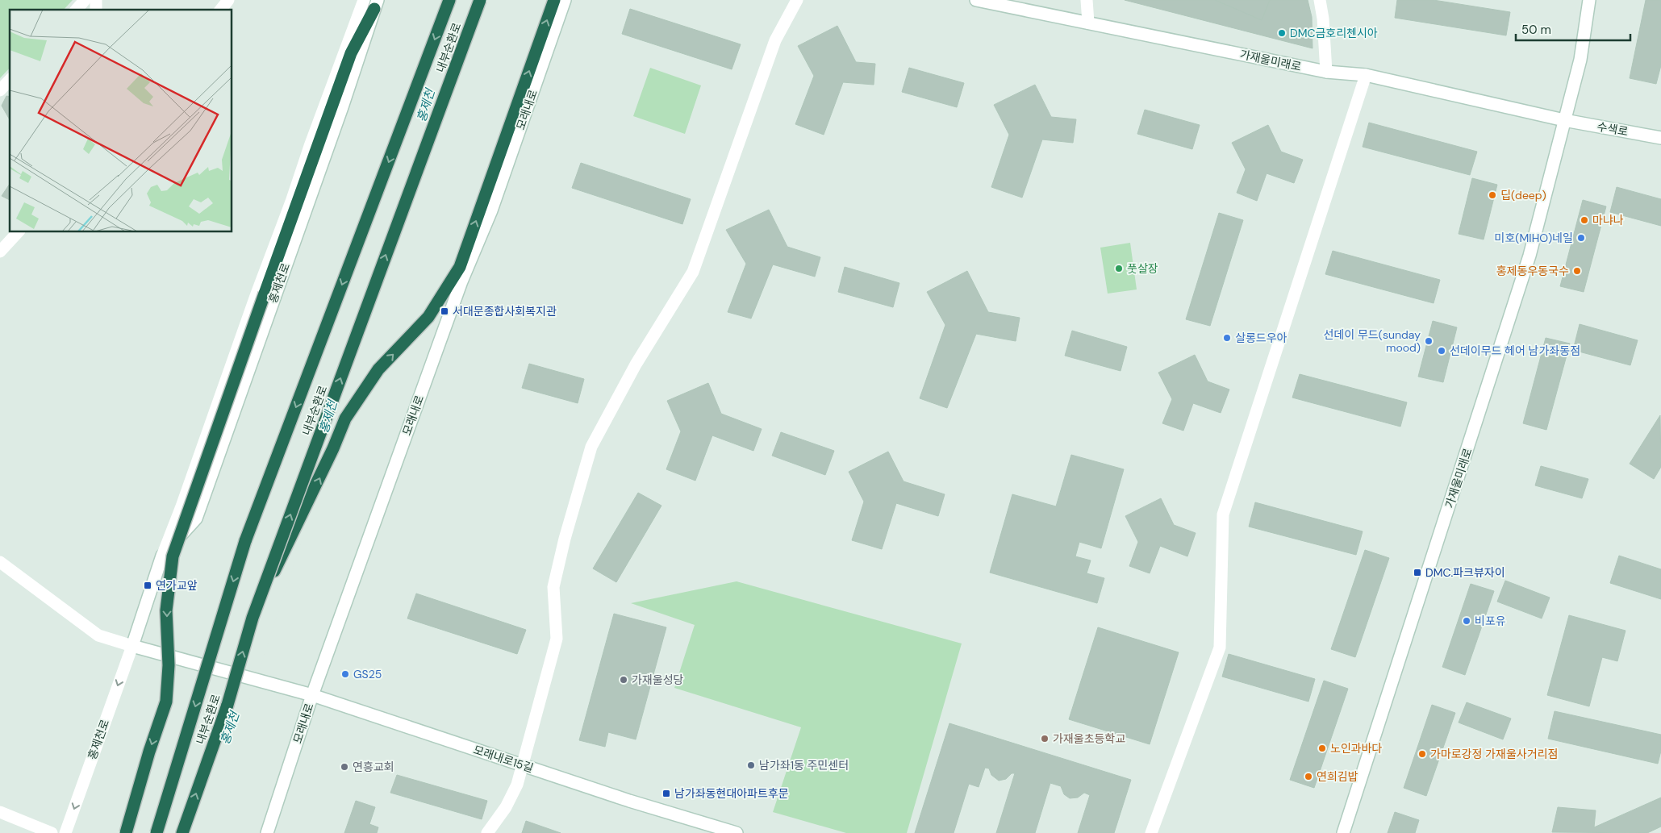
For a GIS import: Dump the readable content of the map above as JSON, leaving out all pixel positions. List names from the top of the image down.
{
  "streets": {
    "highway": ["내부순환로"],
    "street": [
      "가재울미래로",
      "모래내로",
      "수색로",
      "홍제천로",
      "모래내로15길"
    ]
  },
  "crossings": [
    ["가재울미래로", "수색로"],
    ["모래내로", "모래내로15길"],
    ["홍제천로", "모래내로15길"]
  ],
  "water": ["홍제천"],
  "places": {
    "other": [
      "DMC금호리첸시아",
      "딥(deep)",
      "마냐나",
      "미호(MIHO)네일",
      "풋살장",
      "홍제동우동국수",
      "살롱드우아",
      "선데이 무드(sunday mood)",
      "선데이무드 헤어 남가좌동점",
      "비포유",
      "GS25",
      "가재울성당",
      "가재울초등학교",
      "노인과바다",
      "가마로강정 가재울사거리점",
      "남가좌1동 주민센터",
      "연흥교회",
      "연희김밥"
    ],
    "transit": [
      "서대문종합사회복지관",
      "DMC.파크뷰자이",
      "연가교앞",
      "남가좌동현대아파트후문"
    ]
  },
  "scale_bar": "50 m"
}
